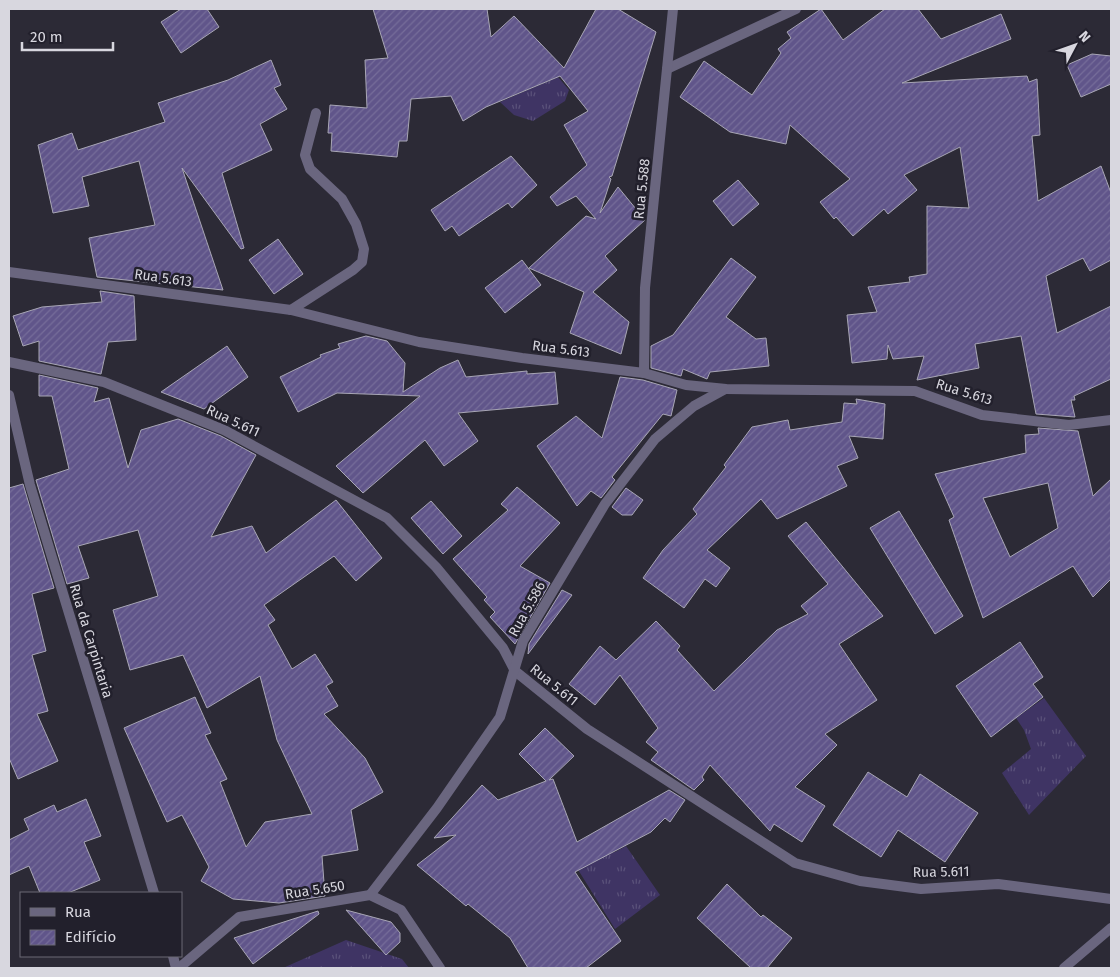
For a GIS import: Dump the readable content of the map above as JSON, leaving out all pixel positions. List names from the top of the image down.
{
  "streets": {
    "street": [
      "Rua 5.588",
      "Rua 5.613",
      "Rua 5.611",
      "Rua 5.586",
      "Rua da Carpintaria",
      "Rua 5.650"
    ]
  },
  "crossings": [
    ["Rua 5.588", "Rua 5.613"],
    ["Rua 5.613", "Rua 5.586"],
    ["Rua 5.611", "Rua 5.586"],
    ["Rua 5.586", "Rua 5.650"]
  ],
  "legend": ["Rua", "Edifício"],
  "scale_bar": "20 m",
  "north": "top right"
}
